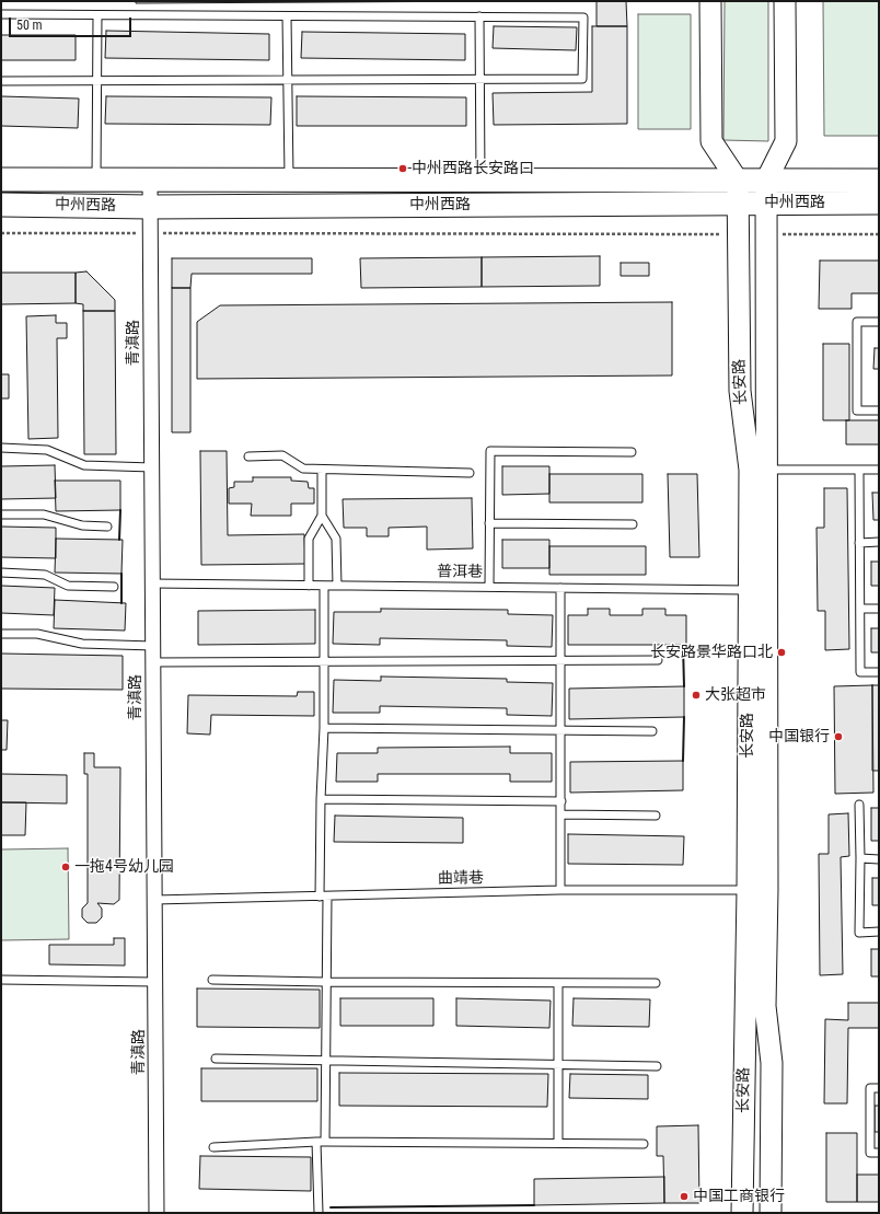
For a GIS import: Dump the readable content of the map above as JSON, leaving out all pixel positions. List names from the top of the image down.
{
  "streets": {
    "main road": ["中州西路", "长安路"],
    "street": ["青滇路"],
    "lane": ["普洱巷", "曲靖巷"]
  },
  "crossings": [
    ["中州西路", "青滇路"],
    ["中州西路", "长安路"],
    ["青滇路", "普洱巷"],
    ["青滇路", "曲靖巷"],
    ["长安路", "普洱巷"],
    ["长安路", "曲靖巷"]
  ],
  "places": [
    "中州西路长安路口",
    "长安路景华路口北",
    "大张超市",
    "中国银行",
    "一拖4号幼儿园",
    "中国工商银行"
  ],
  "scale_bar": "50 m"
}
